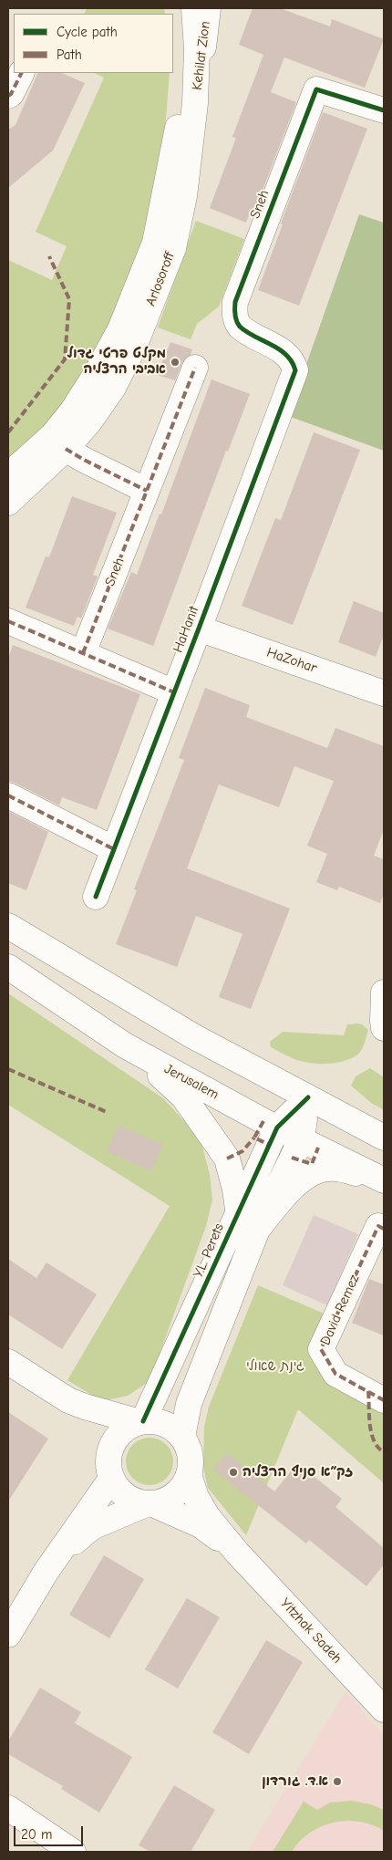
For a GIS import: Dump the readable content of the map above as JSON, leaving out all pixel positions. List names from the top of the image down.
{
  "streets": {
    "street": [
      "Kehilat Zion",
      "Sneh",
      "Arlosoroff",
      "HaHanit",
      "HaZohar",
      "Jerusalem",
      "Y.L. Perets",
      "David Remez",
      "Yitzhak Sadeh"
    ]
  },
  "crossings": [
    ["Kehilat Zion", "Arlosoroff"],
    ["Sneh", "HaHanit"],
    ["HaHanit", "HaZohar"],
    ["Jerusalem", "Y.L. Perets"],
    ["Y.L. Perets", "Yitzhak Sadeh"]
  ],
  "parks": ["גינת שאולי"],
  "places": ["מקלט פרטי גדול אביבי הרצליה", "זק״א סניף הרצליה", "א.ד. גורדון"],
  "legend": ["Cycle path", "Path"],
  "scale_bar": "20 m"
}
